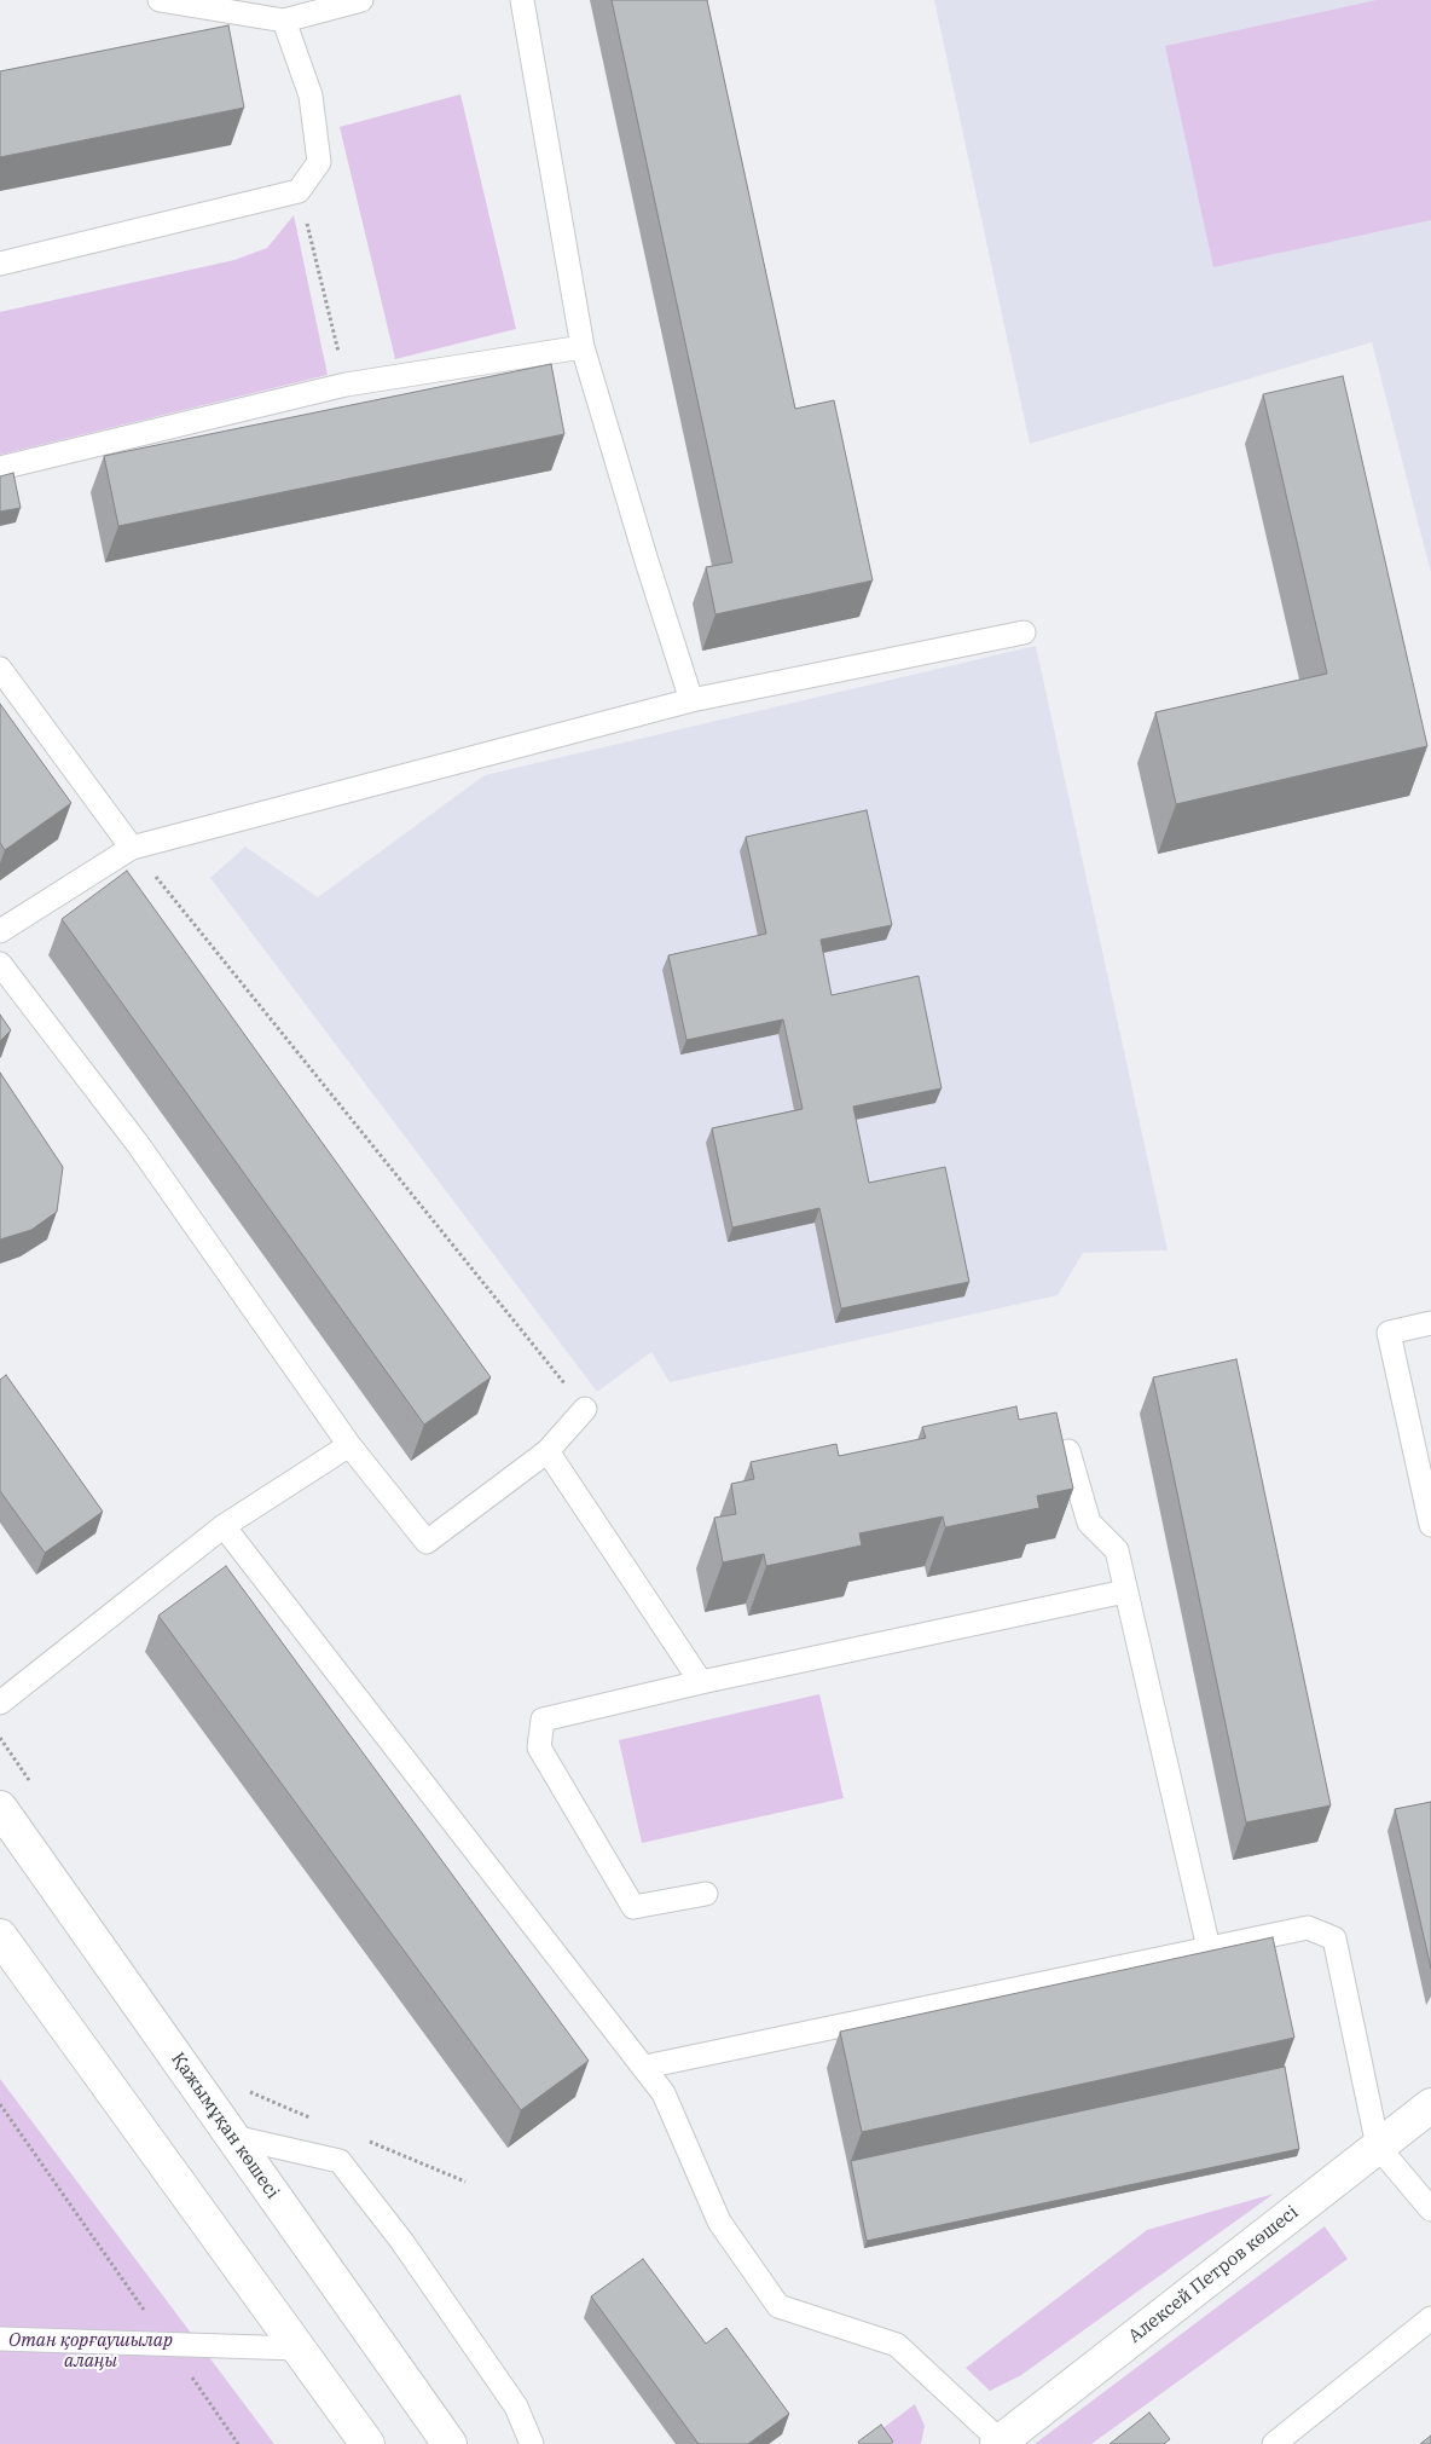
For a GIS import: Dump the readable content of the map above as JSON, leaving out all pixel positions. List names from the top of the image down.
{
  "streets": {
    "main road": ["Қажымұқан көшесі", "Алексей Петров көшесі"]
  },
  "parks": ["Отан қорғаушылар алаңы"]
}
